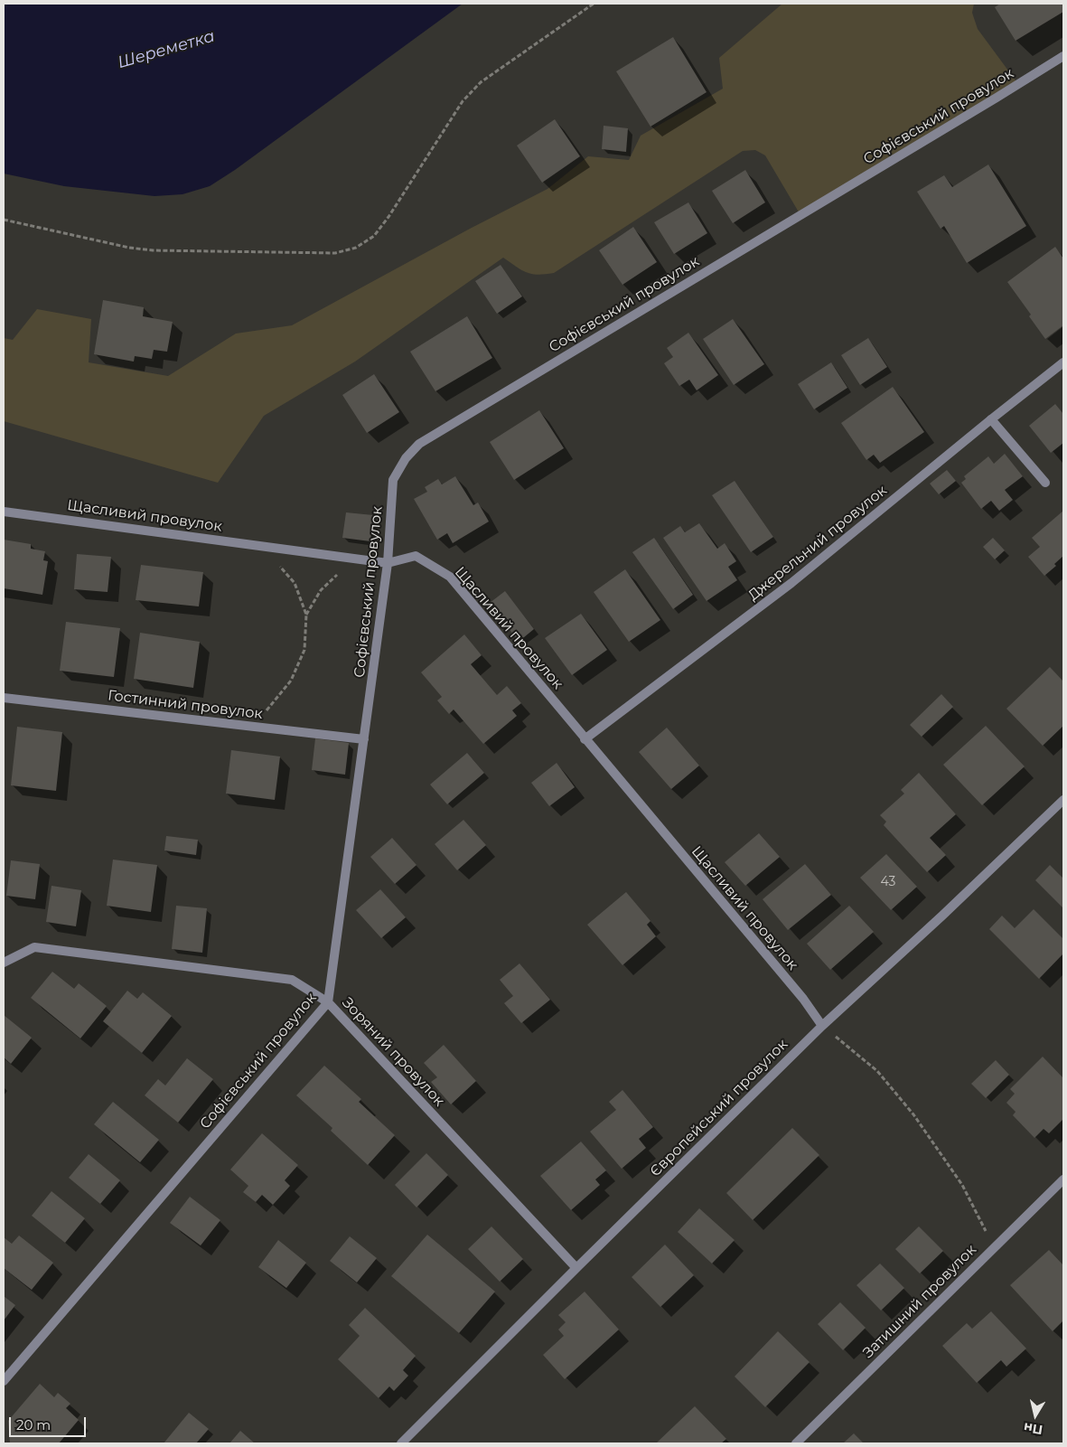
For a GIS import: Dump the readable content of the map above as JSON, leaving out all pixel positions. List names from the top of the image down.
{
  "streets": {
    "street": [
      "Софієвський провулок",
      "Щасливий провулок",
      "Джерельний провулок",
      "Гостинний провулок",
      "Зоряний провулок",
      "Європейський провулок",
      "Затишний провулок"
    ]
  },
  "crossings": [
    ["Софієвський провулок", "Щасливий провулок"],
    ["Софієвський провулок", "Гостинний провулок"],
    ["Софієвський провулок", "Зоряний провулок"],
    ["Щасливий провулок", "Джерельний провулок"],
    ["Щасливий провулок", "Європейський провулок"],
    ["Зоряний провулок", "Європейський провулок"]
  ],
  "water": ["Шереметка"],
  "house_numbers": ["43"],
  "scale_bar": "20 m",
  "north": "bottom"
}
